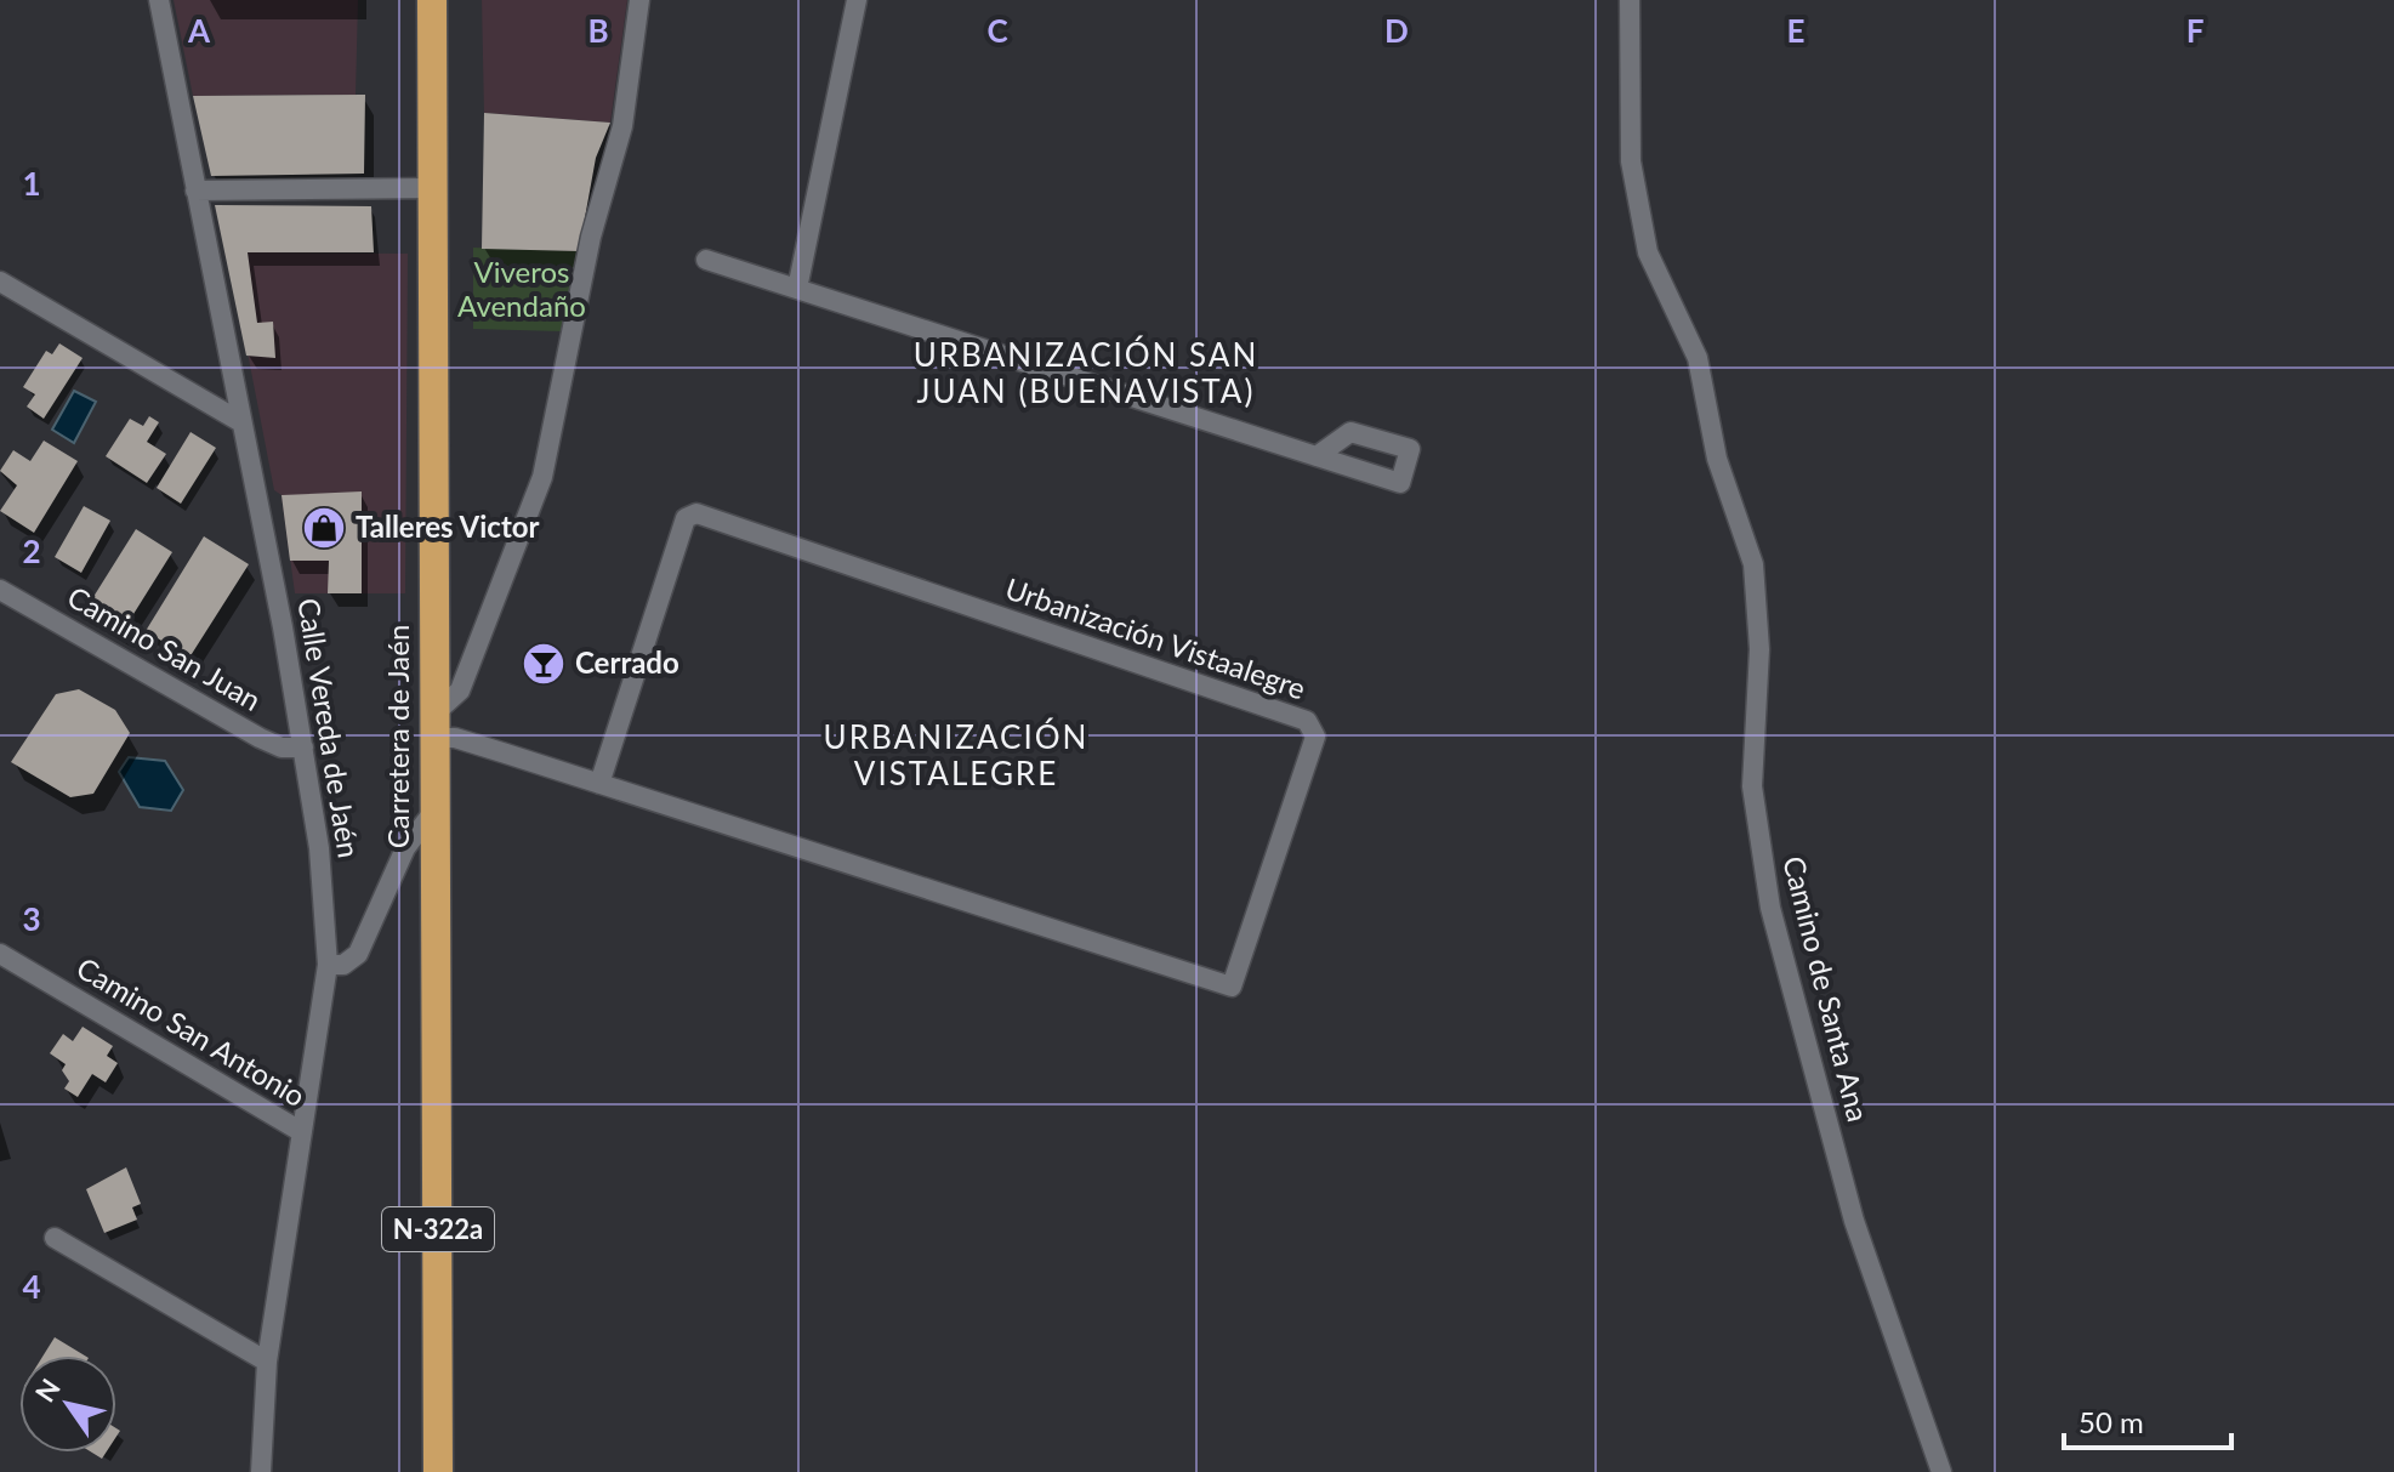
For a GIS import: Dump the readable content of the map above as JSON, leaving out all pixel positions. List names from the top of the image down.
{
  "streets": {
    "highway": ["Carretera de Jaén", "N-322a"],
    "street": [
      "Urbanización Vistaalegre",
      "Camino San Juan",
      "Calle Vereda de Jaén",
      "Camino de Santa Ana",
      "Camino San Antonio"
    ]
  },
  "crossings": [
    ["Urbanización Vistaalegre", "Carretera de Jaén"],
    ["Camino San Juan", "Calle Vereda de Jaén"],
    ["Calle Vereda de Jaén", "Camino San Antonio"]
  ],
  "districts": ["URBANIZACIÓN SAN JUAN (BUENAVISTA)", "URBANIZACIÓN VISTALEGRE"],
  "parks": ["Viveros Avendaño"],
  "places": {
    "shop": ["Talleres Victor"],
    "bar": ["Cerrado"]
  },
  "scale_bar": "50 m",
  "north": "top left",
  "grid": {
    "columns": [
      "A",
      "B",
      "C",
      "D",
      "E",
      "F"
    ],
    "rows": [
      "1",
      "2",
      "3",
      "4"
    ]
  }
}
